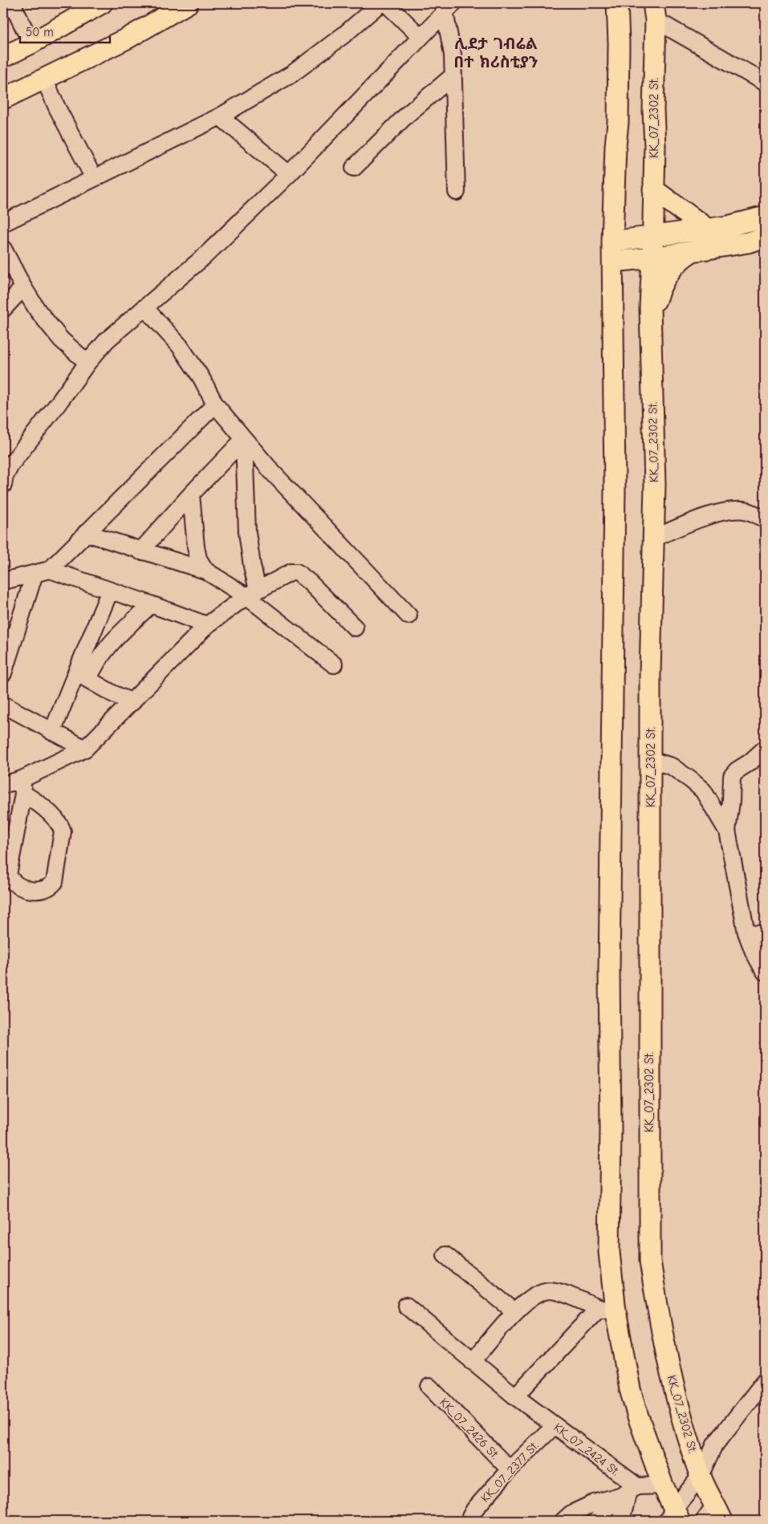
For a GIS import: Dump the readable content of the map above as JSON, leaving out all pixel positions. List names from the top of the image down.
{
  "streets": {
    "main road": ["KK_07_2302 St."],
    "street": ["KK_07_2426 St.", "KK_07_2424 St.", "KK_07_2377 St."]
  },
  "crossings": [
    ["KK_07_2426 St.", "KK_07_2377 St."],
    ["KK_07_2424 St.", "KK_07_2377 St."]
  ],
  "districts": ["ሊደታ ገብሬል በተ ክሪስቲያን"],
  "scale_bar": "50 m"
}
